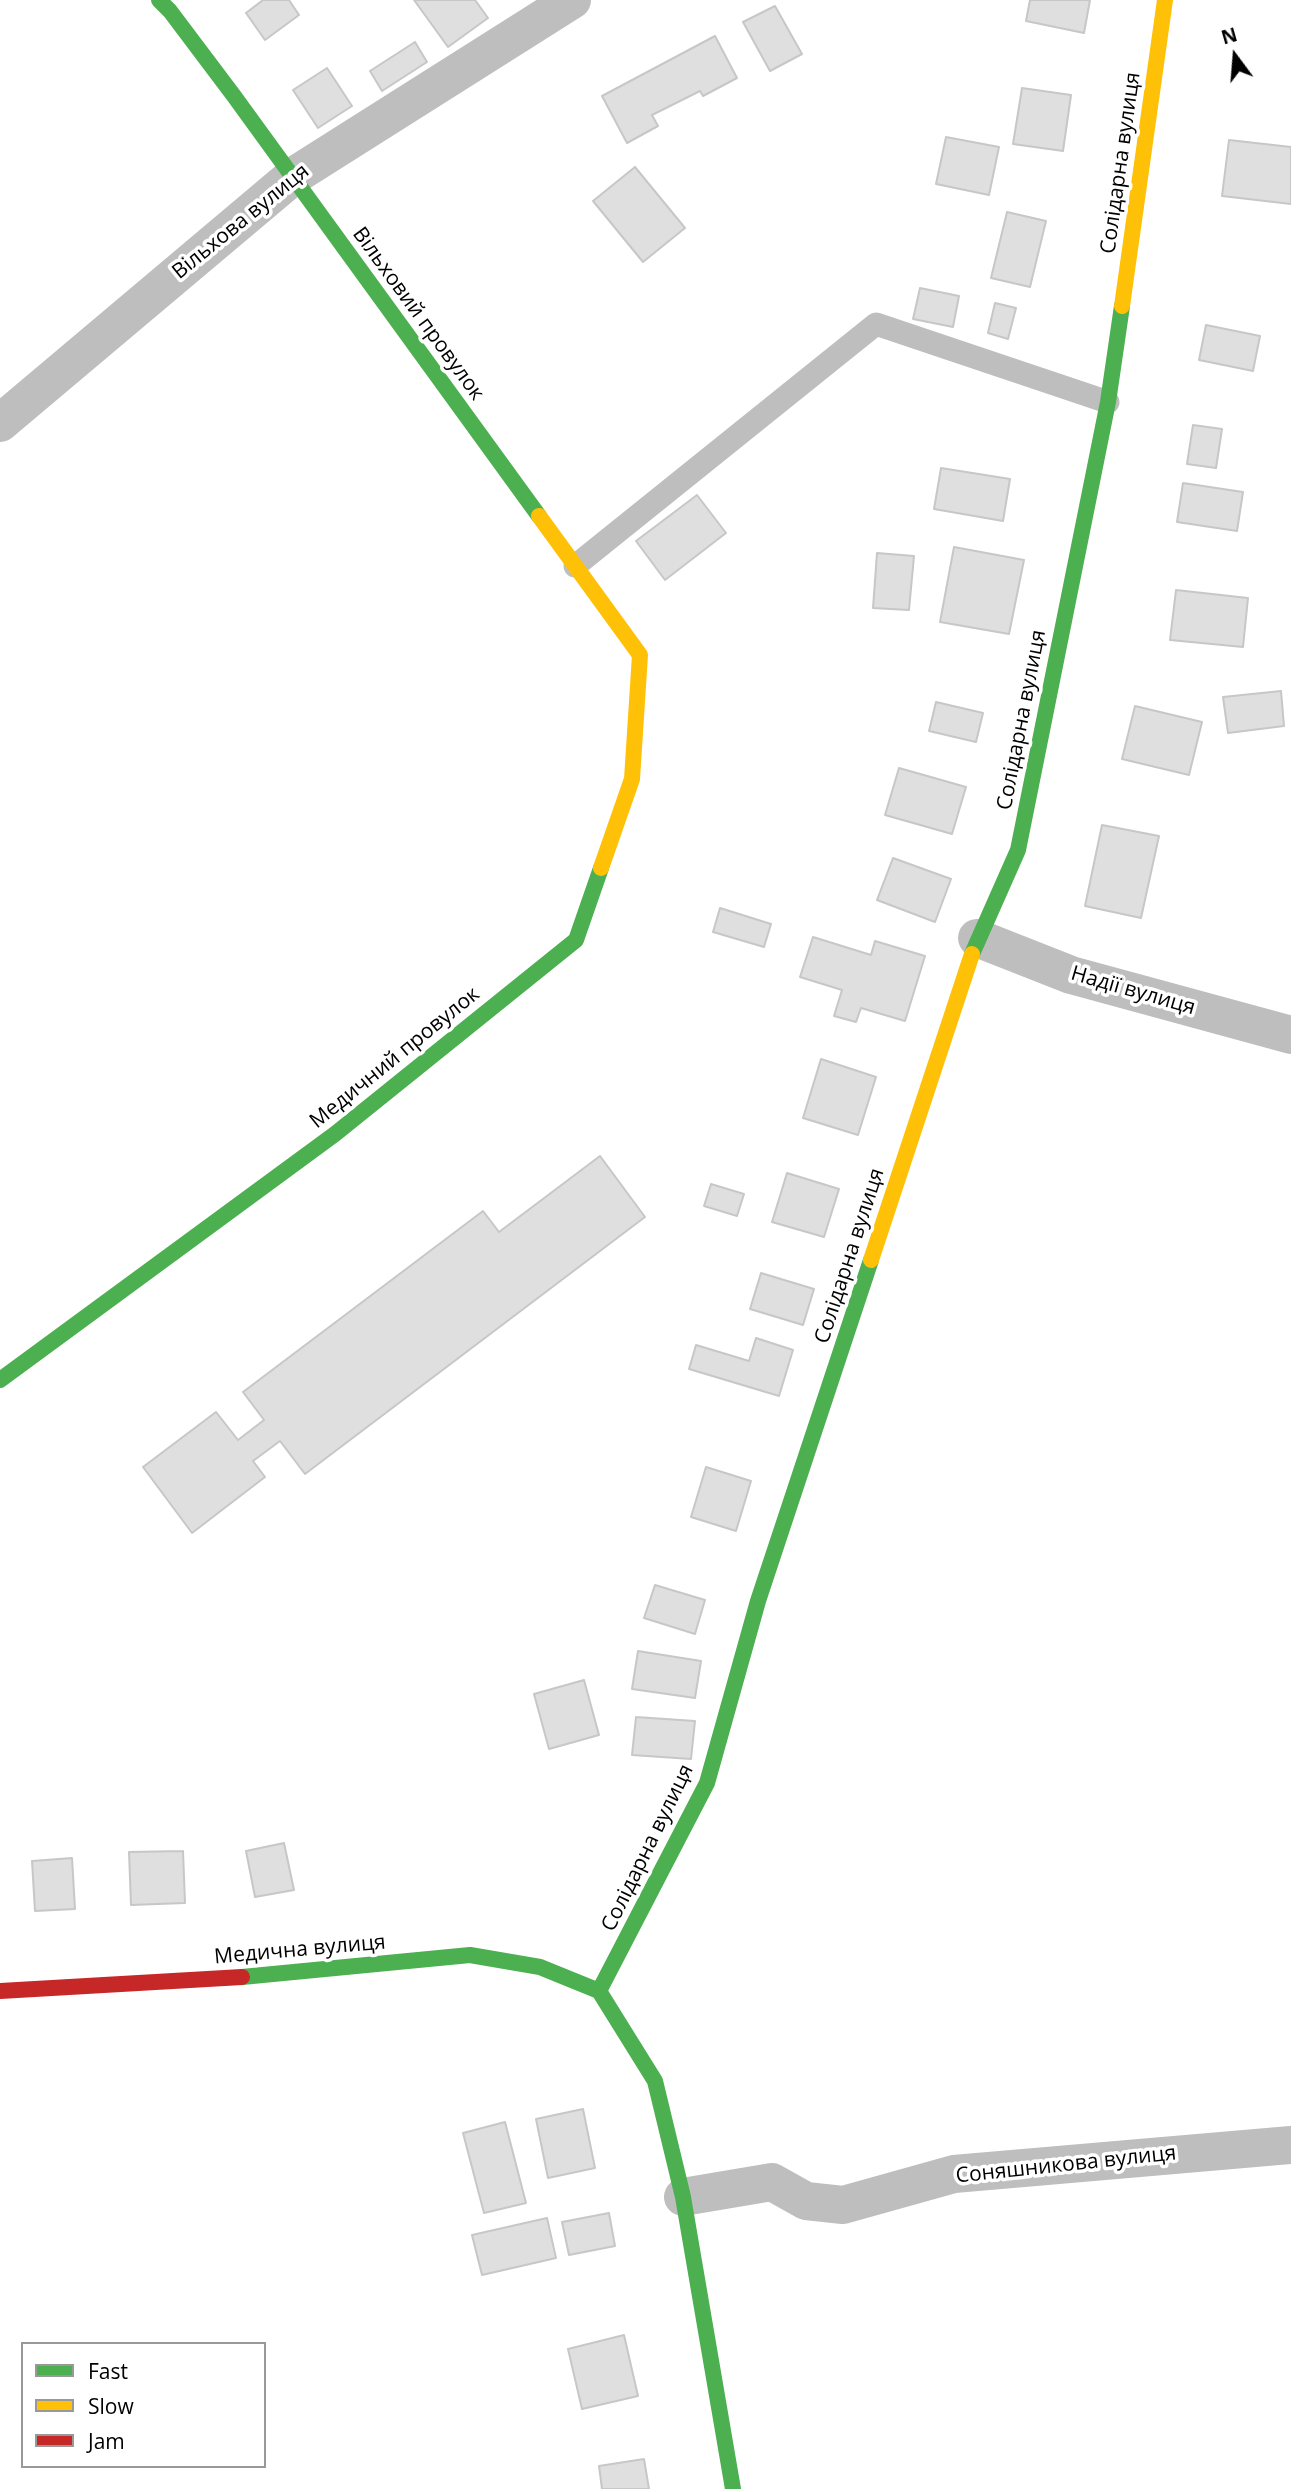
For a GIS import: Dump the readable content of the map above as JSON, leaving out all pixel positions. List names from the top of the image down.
{
  "streets": {
    "street": [
      "Солідарна вулиця",
      "Вільхова вулиця",
      "Вільховий провулок",
      "Надії вулиця",
      "Медичний провулок",
      "Медична вулиця",
      "Соняшникова вулиця"
    ]
  },
  "crossings": [
    ["Солідарна вулиця", "Надії вулиця"],
    ["Солідарна вулиця", "Медична вулиця"],
    ["Вільхова вулиця", "Вільховий провулок"],
    ["Вільховий провулок", "Медичний провулок"]
  ],
  "legend": ["Fast", "Slow", "Jam"],
  "north": "top"
}
